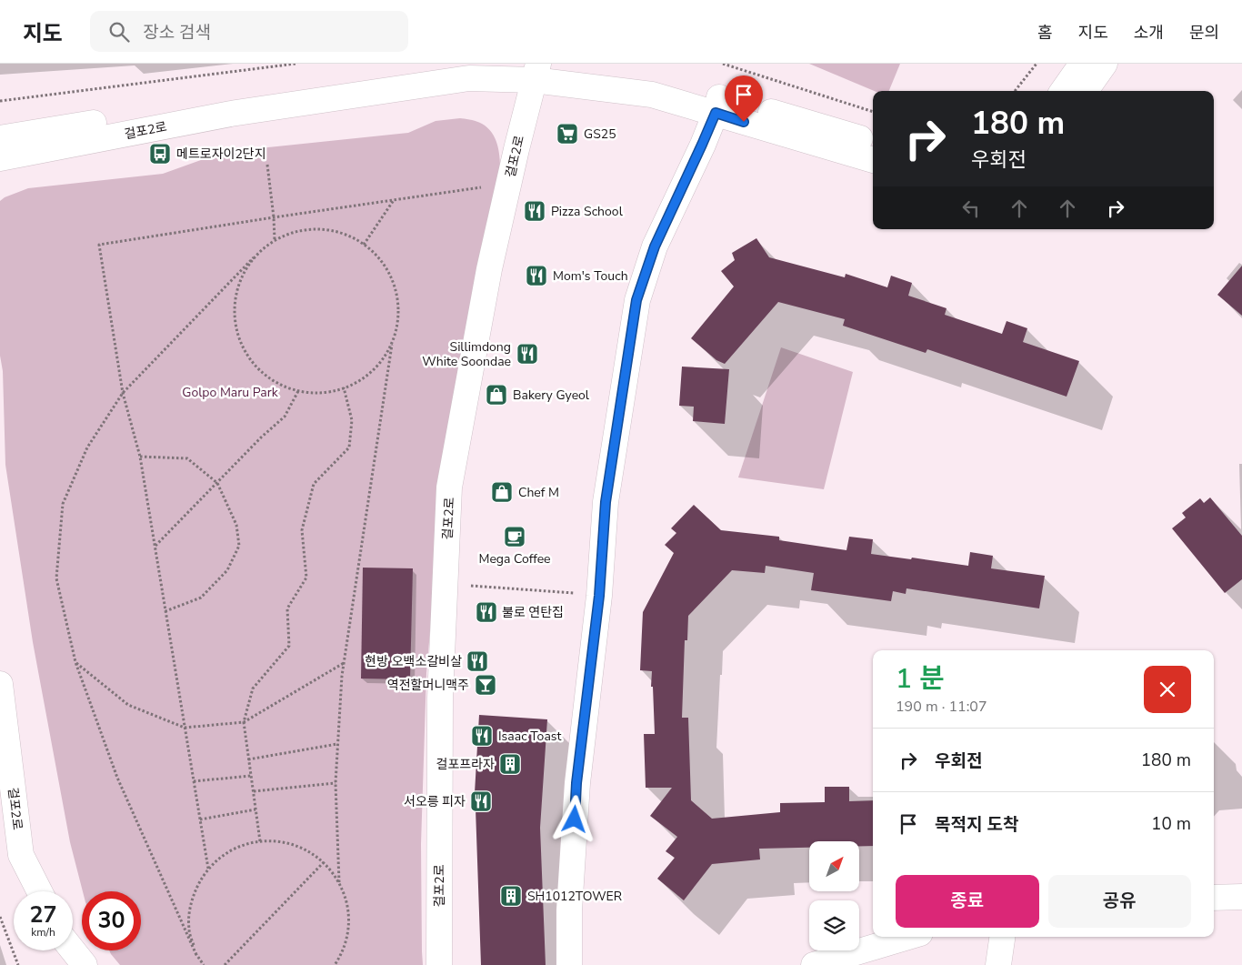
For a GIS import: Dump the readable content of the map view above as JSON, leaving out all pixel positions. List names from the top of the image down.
{
  "streets": {
    "street": ["걸포2로"]
  },
  "parks": ["Golpo Maru Park"],
  "places": {
    "supermarket": ["GS25"],
    "bus stop": ["메트로자이2단지"],
    "restaurant": [
      "Pizza School",
      "Mom's Touch",
      "Sillimdong White Soondae",
      "불로 연탄집",
      "현방 오백소갈비살",
      "Isaac Toast",
      "서오릉 피자"
    ],
    "shop": ["Bakery Gyeol", "Chef M"],
    "cafe": ["Mega Coffee"],
    "bar": ["역전할머니맥주"],
    "building": ["걸포프라자", "SH1012TOWER"]
  },
  "north": "top right",
  "page": {
    "header": "지도",
    "search": "장소 검색",
    "nav": [
      "홈",
      "지도",
      "소개",
      "문의"
    ],
    "turn": ["180 m", "우회전"],
    "heading": ["1 분", "190 m · 11:07"],
    "list": [
      {
        "name": "우회전",
        "value": "180 m"
      },
      {
        "name": "목적지 도착",
        "value": "10 m"
      }
    ],
    "buttons": ["종료", "공유"],
    "speed": "27 km/h",
    "limit": "30"
  }
}
